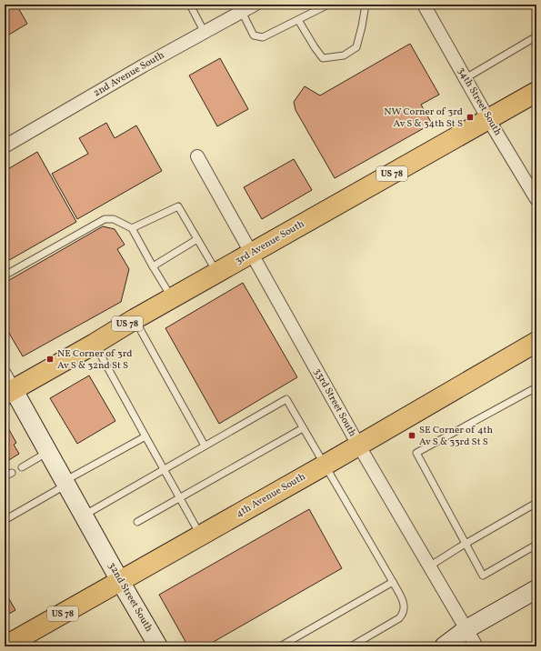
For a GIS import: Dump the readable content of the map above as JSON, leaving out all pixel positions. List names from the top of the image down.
{
  "streets": {
    "main road": [
      "US 78",
      "3rd Avenue South",
      "4th Avenue South",
      "32nd Street South"
    ],
    "street": ["2nd Avenue South", "34th Street South", "33rd Street South"]
  },
  "crossings": [
    ["34th Street South", "3rd Avenue South"],
    ["3rd Avenue South", "33rd Street South"],
    ["3rd Avenue South", "32nd Street South"],
    ["33rd Street South", "4th Avenue South"],
    ["4th Avenue South", "32nd Street South"]
  ],
  "places": {
    "transit": ["NW Corner of 3rd Av S & 34th St S", "NE Corner of 3rd Av S & 32nd St S", "SE Corner of 4th Av S & 33rd St S"]
  }
}
